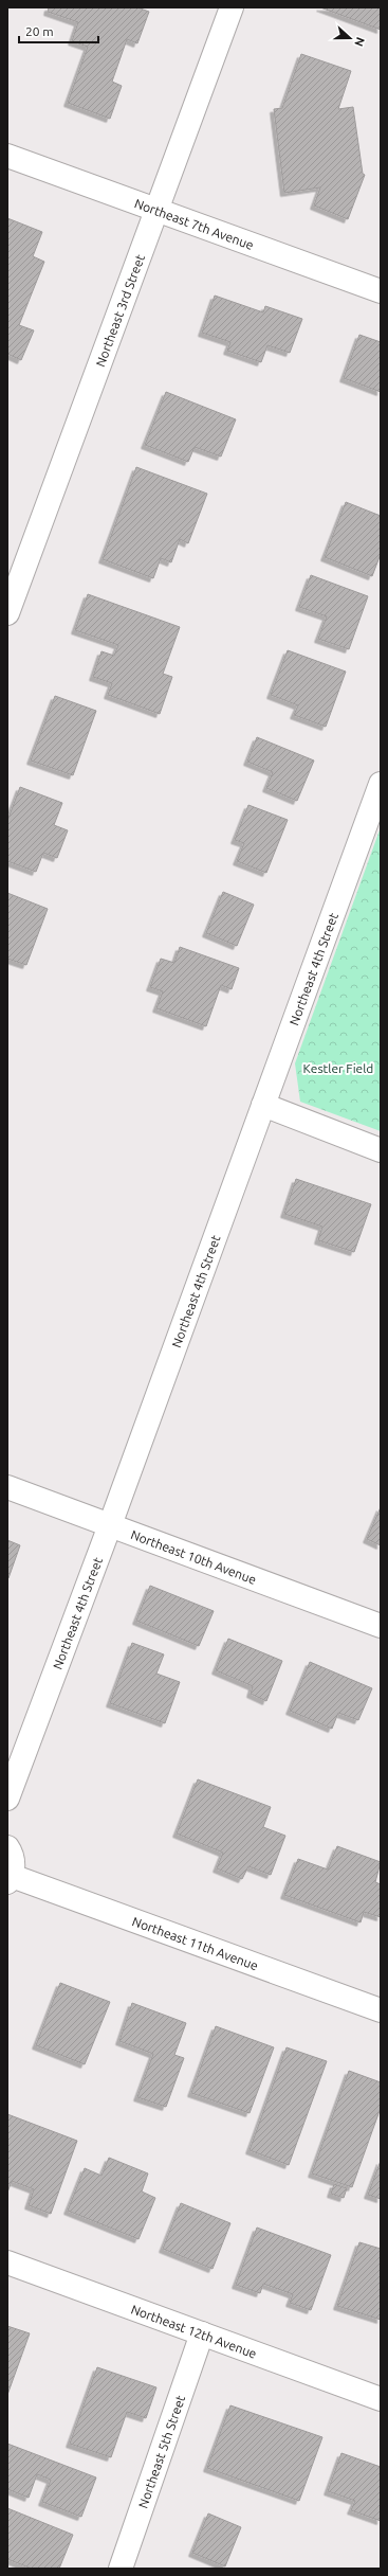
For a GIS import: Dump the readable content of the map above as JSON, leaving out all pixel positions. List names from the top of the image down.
{
  "streets": {
    "street": [
      "Northeast 7th Avenue",
      "Northeast 3rd Street",
      "Northeast 4th Street",
      "Northeast 10th Avenue",
      "Northeast 11th Avenue",
      "Northeast 12th Avenue",
      "Northeast 5th Street"
    ]
  },
  "crossings": [
    ["Northeast 7th Avenue", "Northeast 3rd Street"],
    ["Northeast 4th Street", "Northeast 10th Avenue"],
    ["Northeast 12th Avenue", "Northeast 5th Street"]
  ],
  "parks": ["Kestler Field"],
  "scale_bar": "20 m",
  "north": "right"
}
